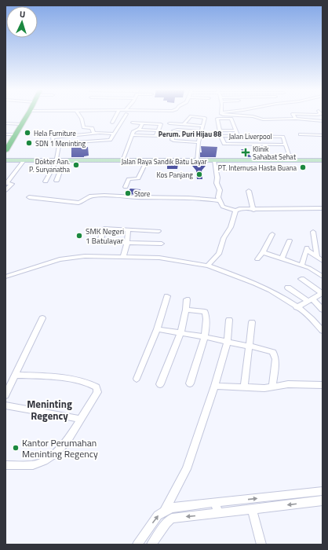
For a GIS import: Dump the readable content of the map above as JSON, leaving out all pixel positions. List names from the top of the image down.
{
  "streets": {
    "main road": ["Jalan Raya Sandik Batu Layar"],
    "street": ["Jalan Liverpool"]
  },
  "districts": ["Perum. Puri Hijau 88", "Meninting Regency"],
  "places": {
    "other": [
      "Hela Furniture",
      "SDN 1 Meninting",
      "Dokter Aan. P. Suryanatha",
      "PT. Internusa Hasta Buana",
      "Kos Panjang",
      "Store",
      "SMK Negeri 1 Batulayar",
      "Kantor Perumahan Meninting Regency"
    ],
    "health": ["Klinik Sahabat Sehat"]
  },
  "north": "top"
}
